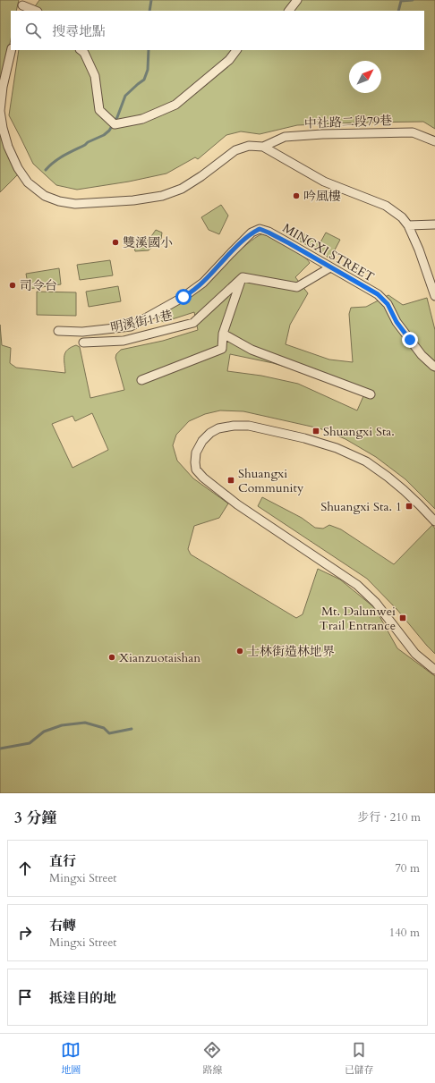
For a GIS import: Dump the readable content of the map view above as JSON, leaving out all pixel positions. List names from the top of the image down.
{
  "streets": {
    "street": ["中社路二段79巷", "MINGXI STREET", "明溪街11巷"]
  },
  "places": {
    "other": [
      "吟風樓",
      "雙溪國小",
      "司令台",
      "士林街造林地界",
      "Xianzuotaishan"
    ],
    "transit": [
      "Shuangxi Sta.",
      "Shuangxi Community",
      "Shuangxi Sta. 1",
      "Mt. Dalunwei Trail Entrance"
    ]
  },
  "north": "top right",
  "page": {
    "search": "搜尋地點",
    "heading": ["3 分鐘", "步行 · 210 m"],
    "list": [
      ["直行", "Mingxi Street", "70 m"],
      ["右轉", "Mingxi Street", "140 m"],
      "抵達目的地"
    ],
    "nav": ["地圖", "路線", "已儲存"]
  }
}
